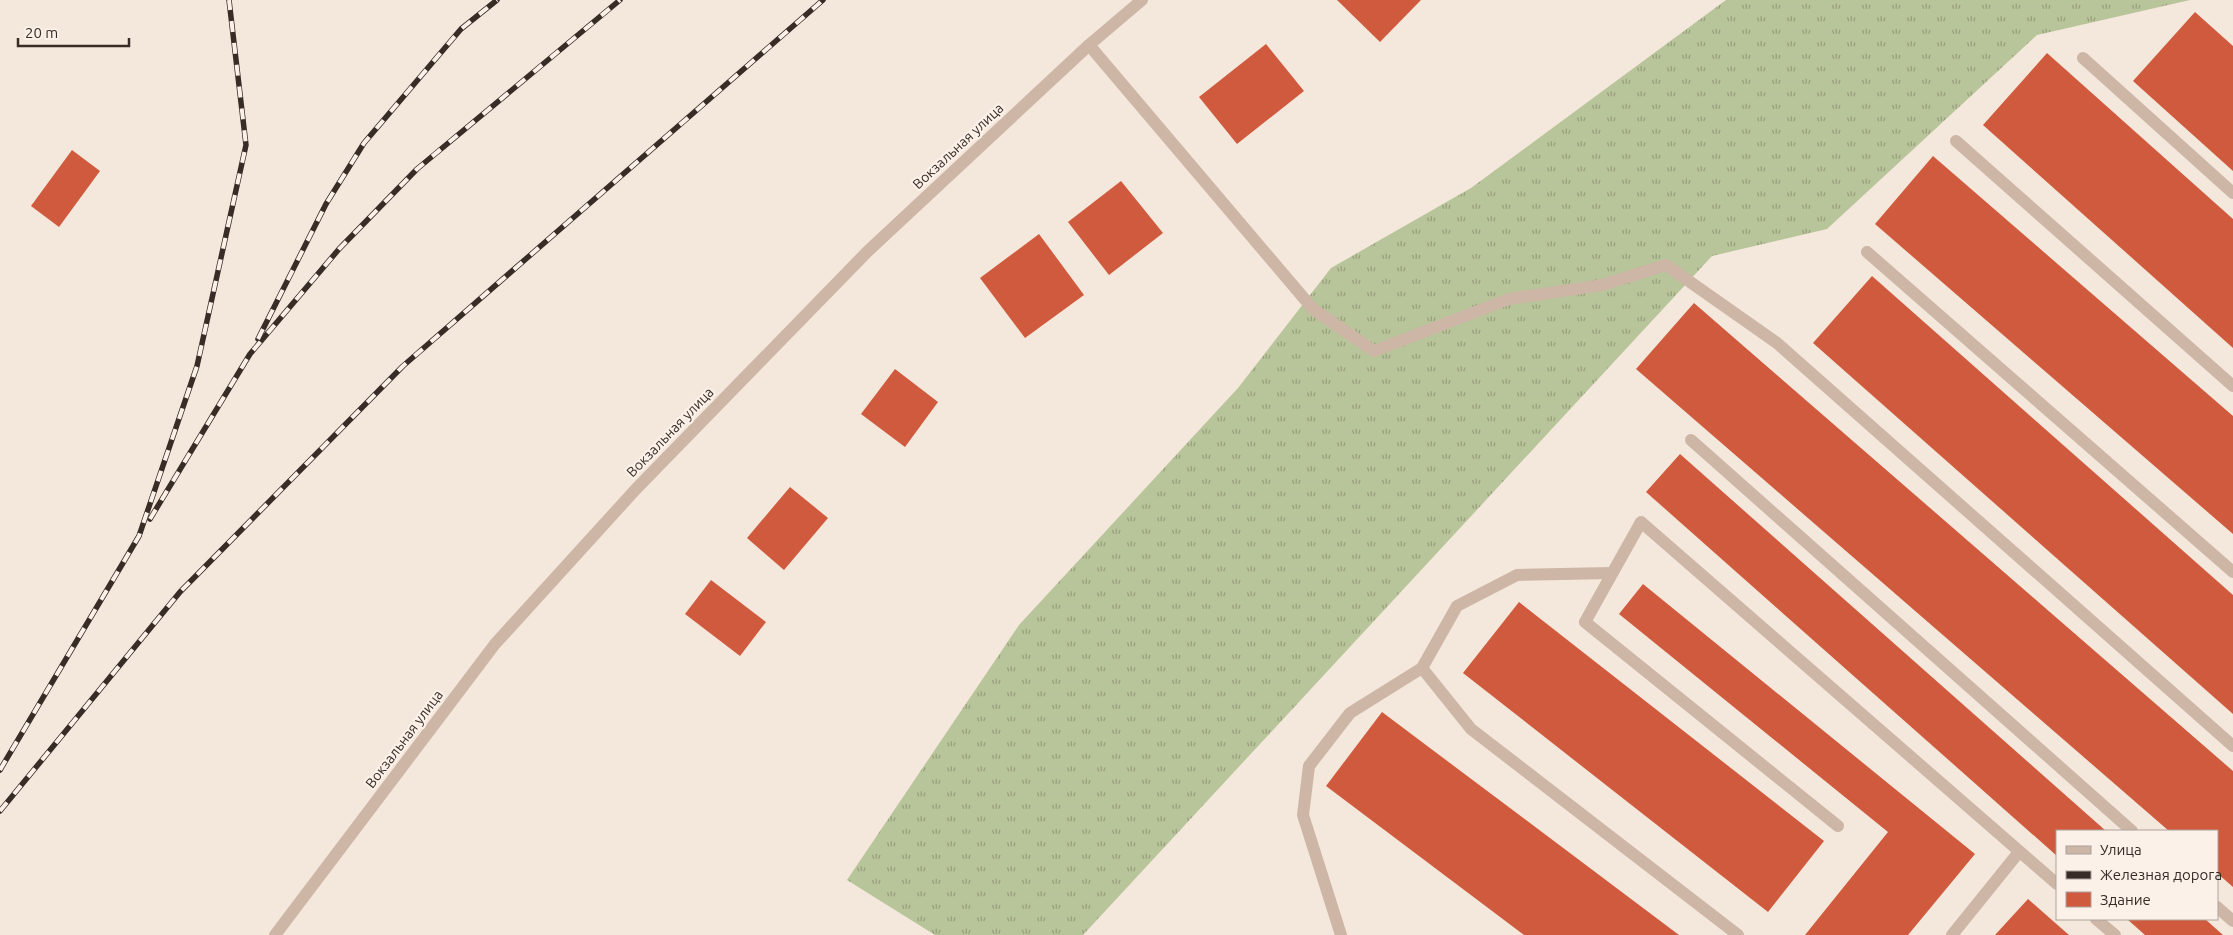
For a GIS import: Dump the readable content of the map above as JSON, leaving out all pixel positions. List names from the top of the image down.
{
  "streets": {
    "street": ["Вокзальная улица"]
  },
  "legend": ["Улица", "Железная дорога", "Здание"],
  "scale_bar": "20 m"
}
